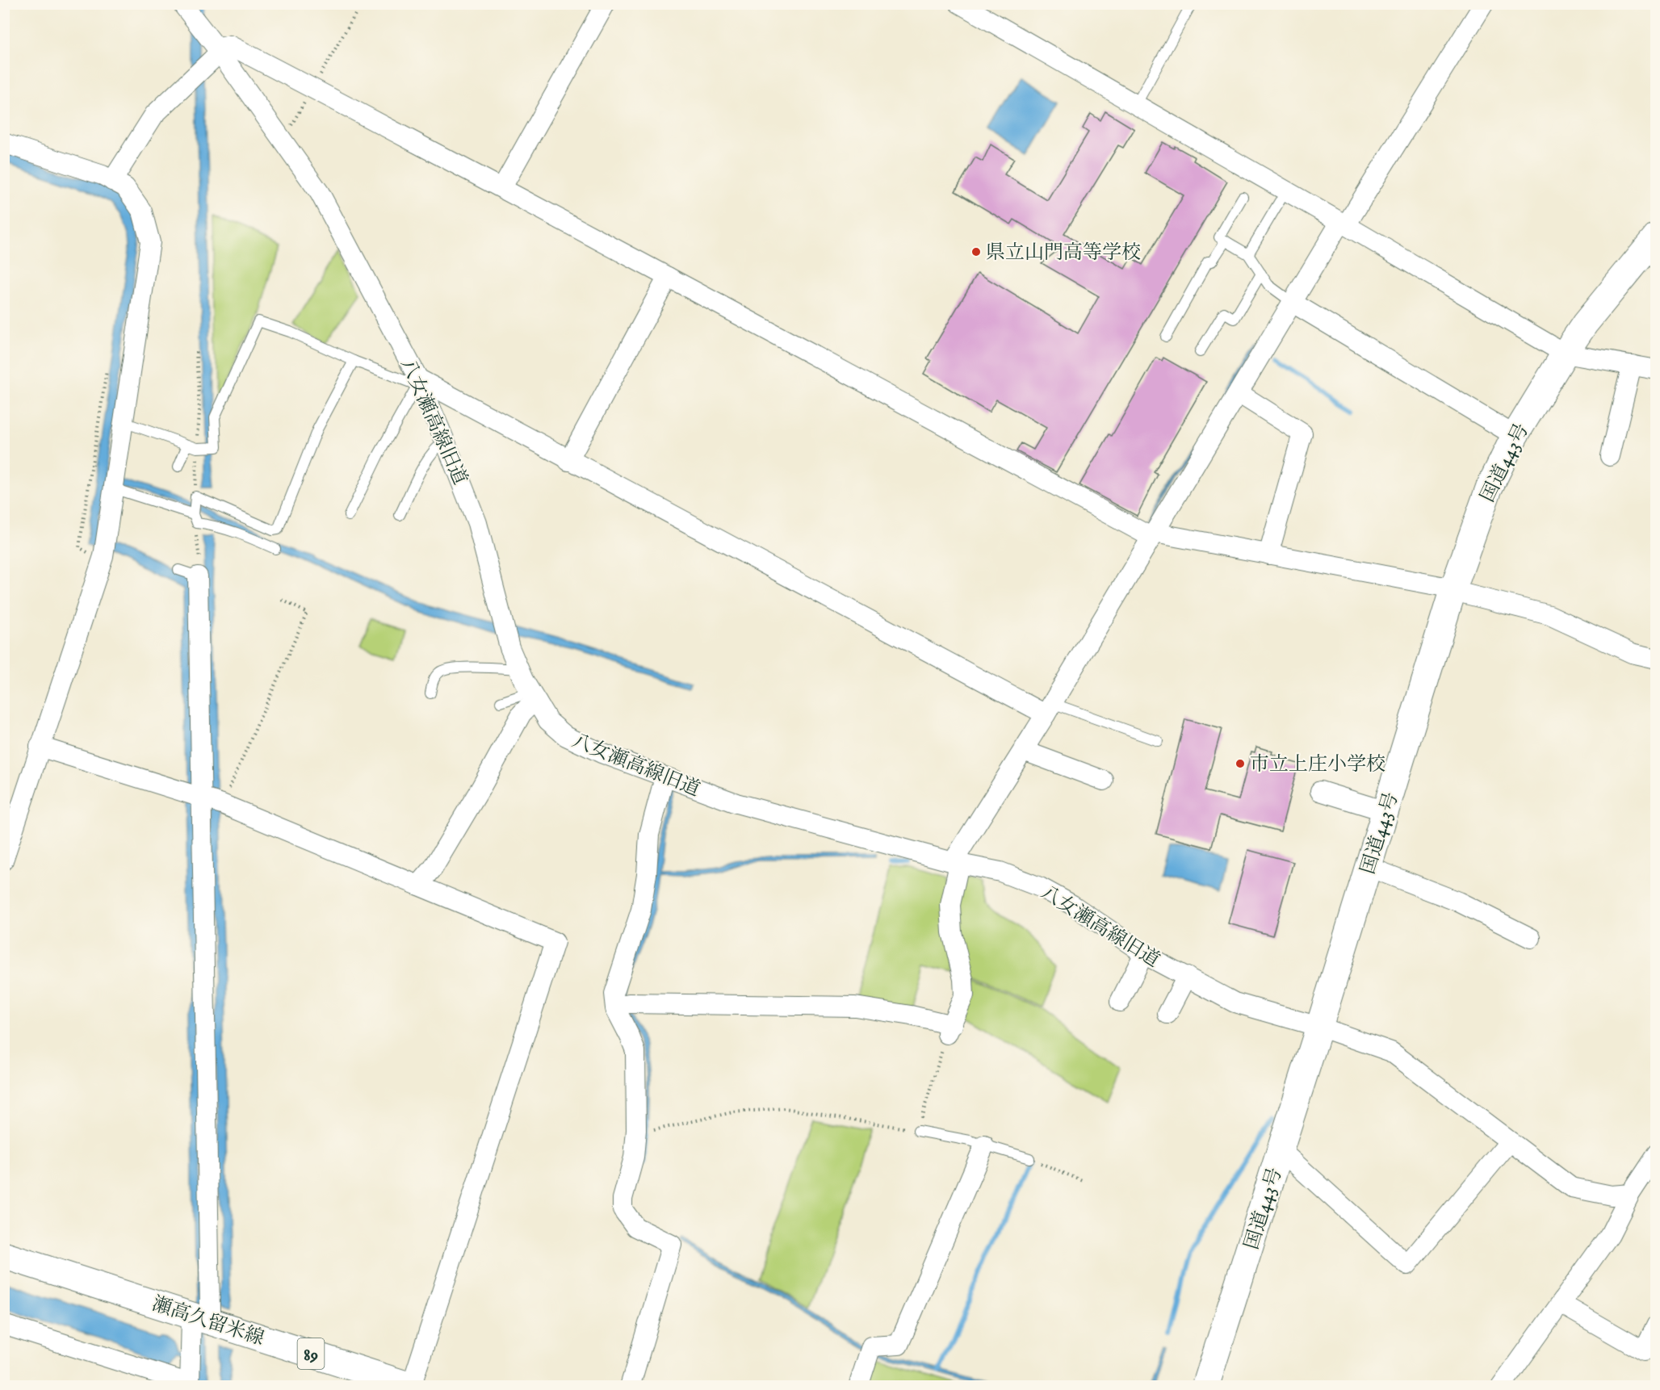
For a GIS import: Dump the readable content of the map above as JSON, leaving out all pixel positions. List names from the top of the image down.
{
  "streets": {
    "main road": ["国道443号", "瀬高久留米線", "89"],
    "street": ["八女瀬高線旧道"]
  },
  "crossings": [
    ["八女瀬高線旧道", "国道443号"]
  ],
  "places": ["県立山門高等学校", "市立上庄小学校"]
}
